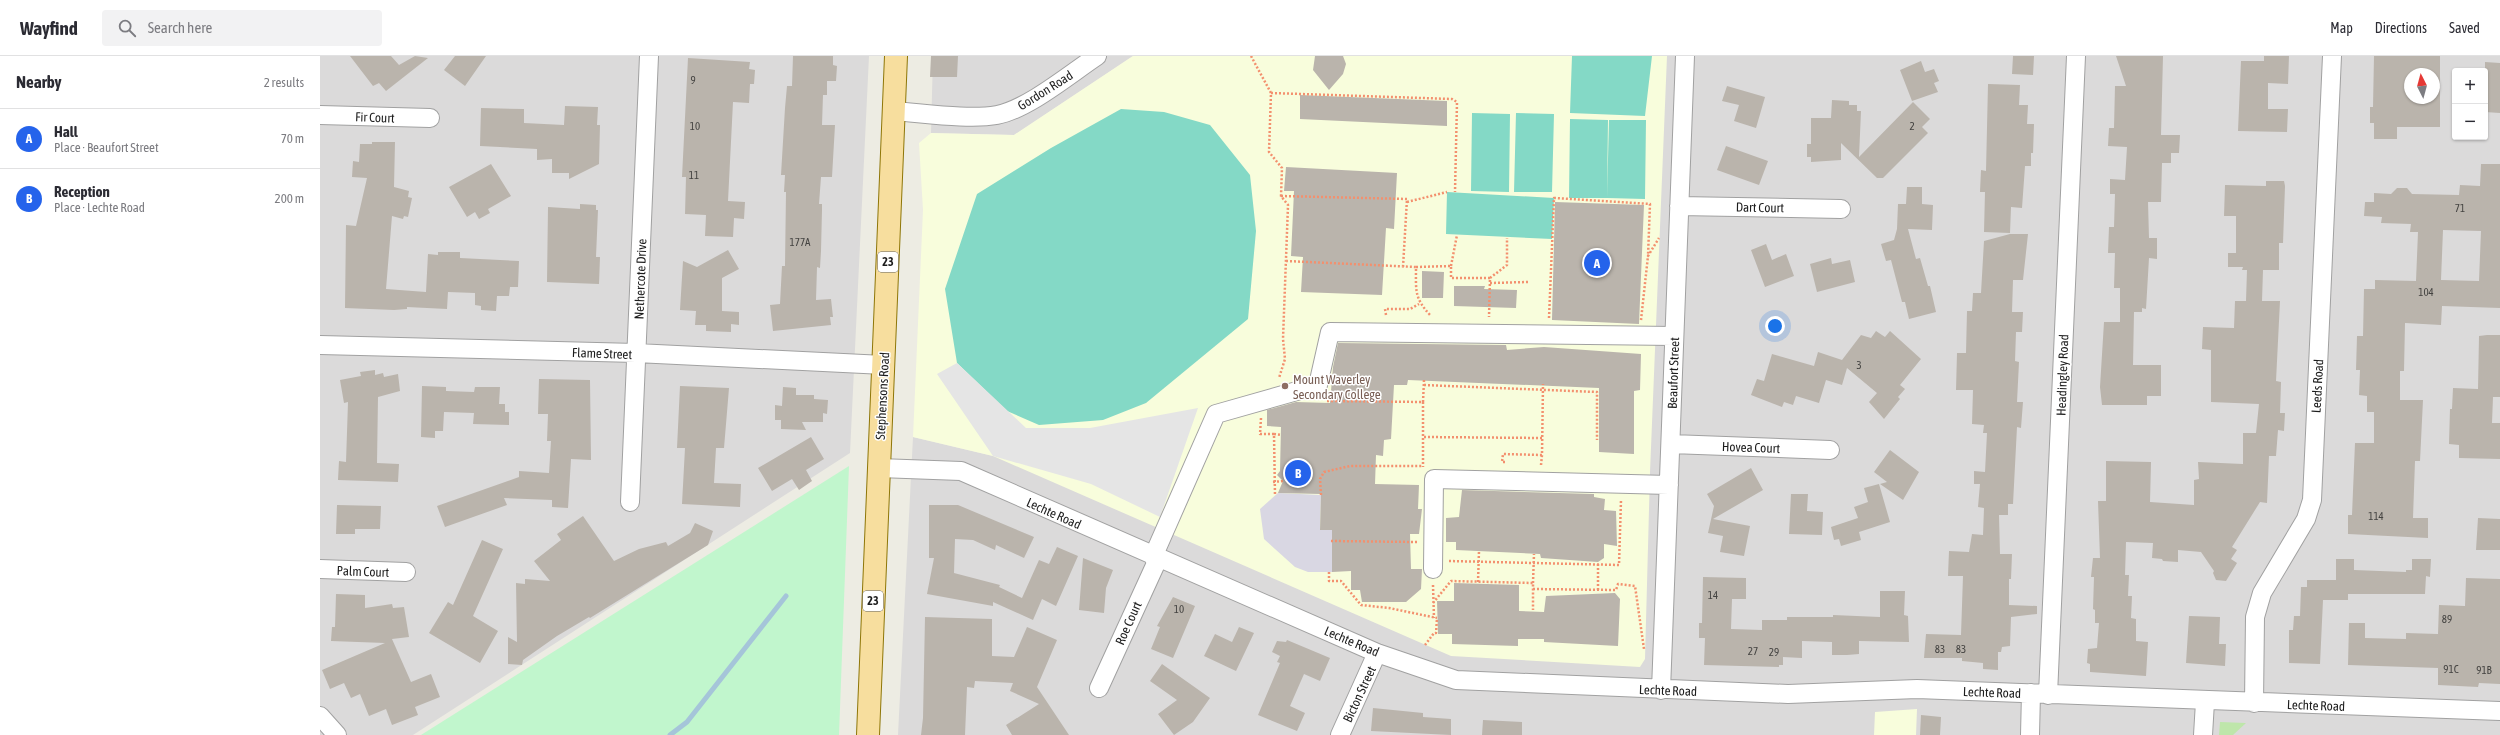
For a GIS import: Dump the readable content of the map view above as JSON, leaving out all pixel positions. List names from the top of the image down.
{
  "streets": {
    "main road": ["23", "Stephensons Road"],
    "street": [
      "Gordon Road",
      "Fir Court",
      "Dart Court",
      "Nethercote Drive",
      "Flame Street",
      "Beaufort Street",
      "Headingley Road",
      "Leeds Road",
      "Hovea Court",
      "Lechte Road",
      "Palm Court",
      "Roe Court",
      "Bicton Street"
    ]
  },
  "crossings": [
    ["Gordon Road", "Stephensons Road"],
    ["Dart Court", "Beaufort Street"],
    ["Nethercote Drive", "Flame Street"],
    ["Flame Street", "Stephensons Road"],
    ["Beaufort Street", "Hovea Court"],
    ["Beaufort Street", "Lechte Road"],
    ["Beaufort Street", "Roe Court"],
    ["Headingley Road", "Lechte Road"],
    ["Leeds Road", "Lechte Road"],
    ["Stephensons Road", "Lechte Road"],
    ["Lechte Road", "Roe Court"],
    ["Lechte Road", "Bicton Street"]
  ],
  "places": ["Mount Waverley Secondary College"],
  "house_numbers": [
    "9",
    "10",
    "2",
    "11",
    "71",
    "177A",
    "104",
    "3",
    "114",
    "14",
    "10",
    "89",
    "83",
    "83",
    "27",
    "29",
    "91C",
    "91B"
  ],
  "north": "top",
  "page": {
    "header": "Wayfind",
    "search": "Search here",
    "nav": ["Map", "Directions", "Saved"],
    "heading": ["Nearby", "2 results"],
    "map_buttons": ["+", "−"],
    "list": [
      {
        "mark": "A",
        "name": "Hall",
        "note": "Place · Beaufort Street",
        "value": "70 m"
      },
      {
        "mark": "B",
        "name": "Reception",
        "note": "Place · Lechte Road",
        "value": "200 m"
      }
    ],
    "pins": ["A", "B"]
  }
}
